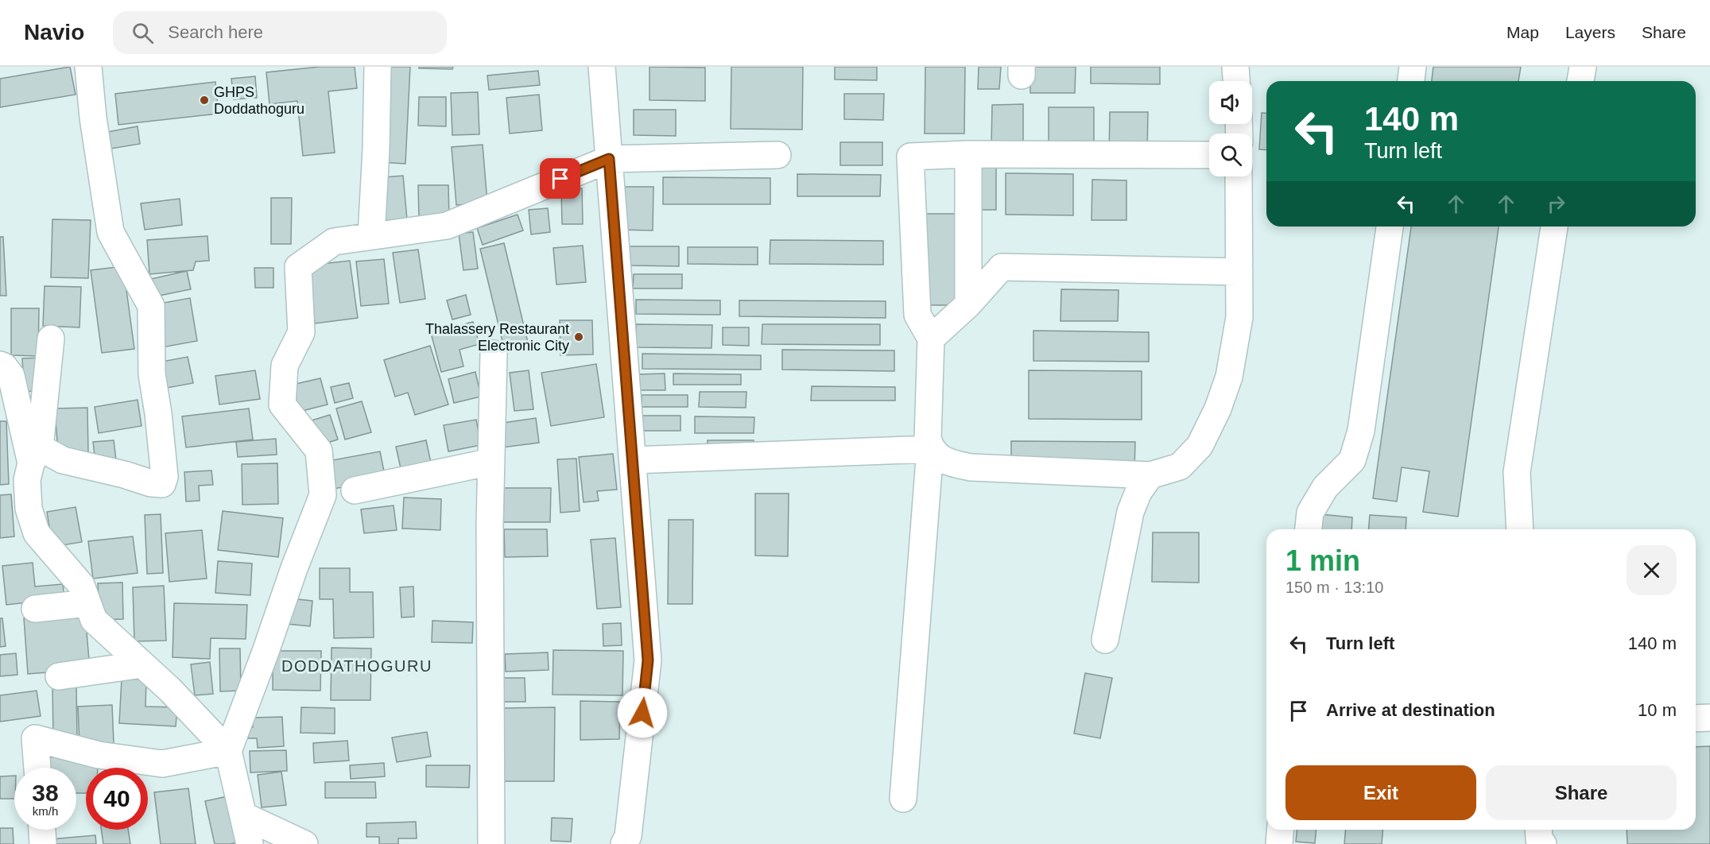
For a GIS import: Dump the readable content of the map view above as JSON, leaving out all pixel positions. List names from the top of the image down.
{
  "districts": ["DODDATHOGURU"],
  "places": ["GHPS Doddathoguru", "Thalassery Restaurant Electronic City"],
  "page": {
    "header": "Navio",
    "search": "Search here",
    "nav": ["Map", "Layers", "Share"],
    "turn": ["140 m", "Turn left"],
    "heading": ["1 min", "150 m · 13:10"],
    "list": [
      {
        "name": "Turn left",
        "value": "140 m"
      },
      {
        "name": "Arrive at destination",
        "value": "10 m"
      }
    ],
    "buttons": ["Exit", "Share"],
    "speed": "38 km/h",
    "limit": "40"
  }
}
